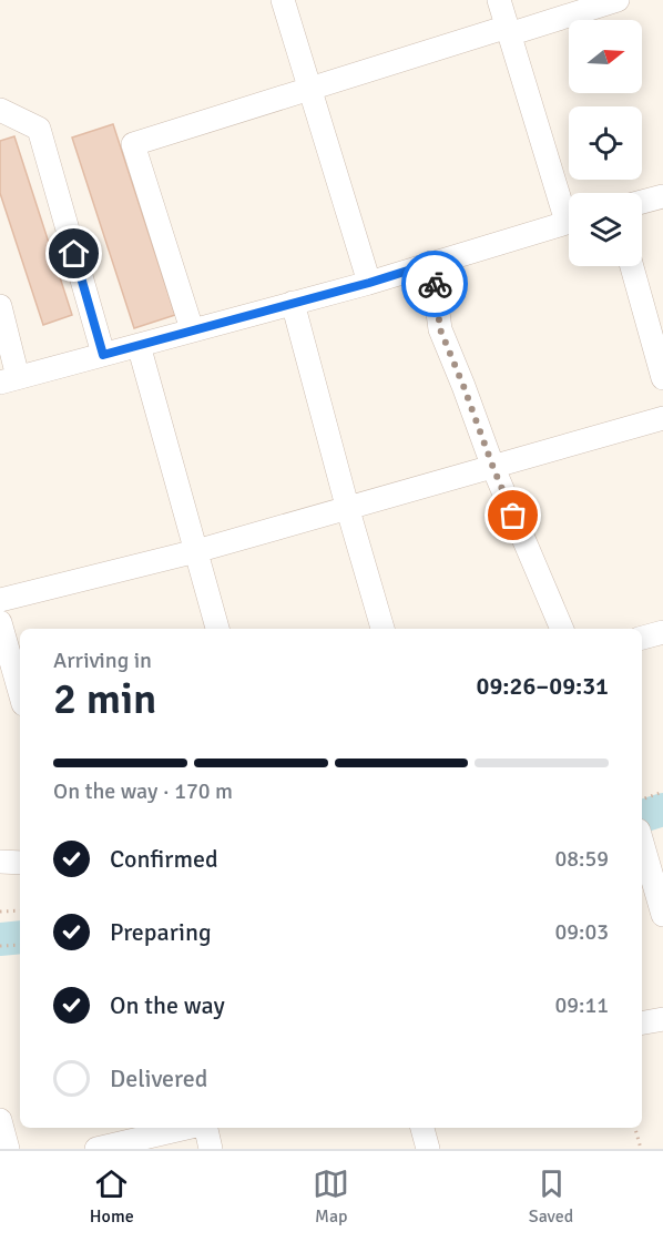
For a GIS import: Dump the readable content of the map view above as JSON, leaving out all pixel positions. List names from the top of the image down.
{
  "north": "right",
  "page": {
    "heading": ["2 min", "Arriving in", "09:26–09:31"],
    "bar": "On the way · 170 m",
    "list": [
      ["Confirmed", "08:59"],
      ["Preparing", "09:03"],
      ["On the way", "09:11"],
      "Delivered"
    ],
    "tabs": ["Home", "Map", "Saved"]
  }
}
